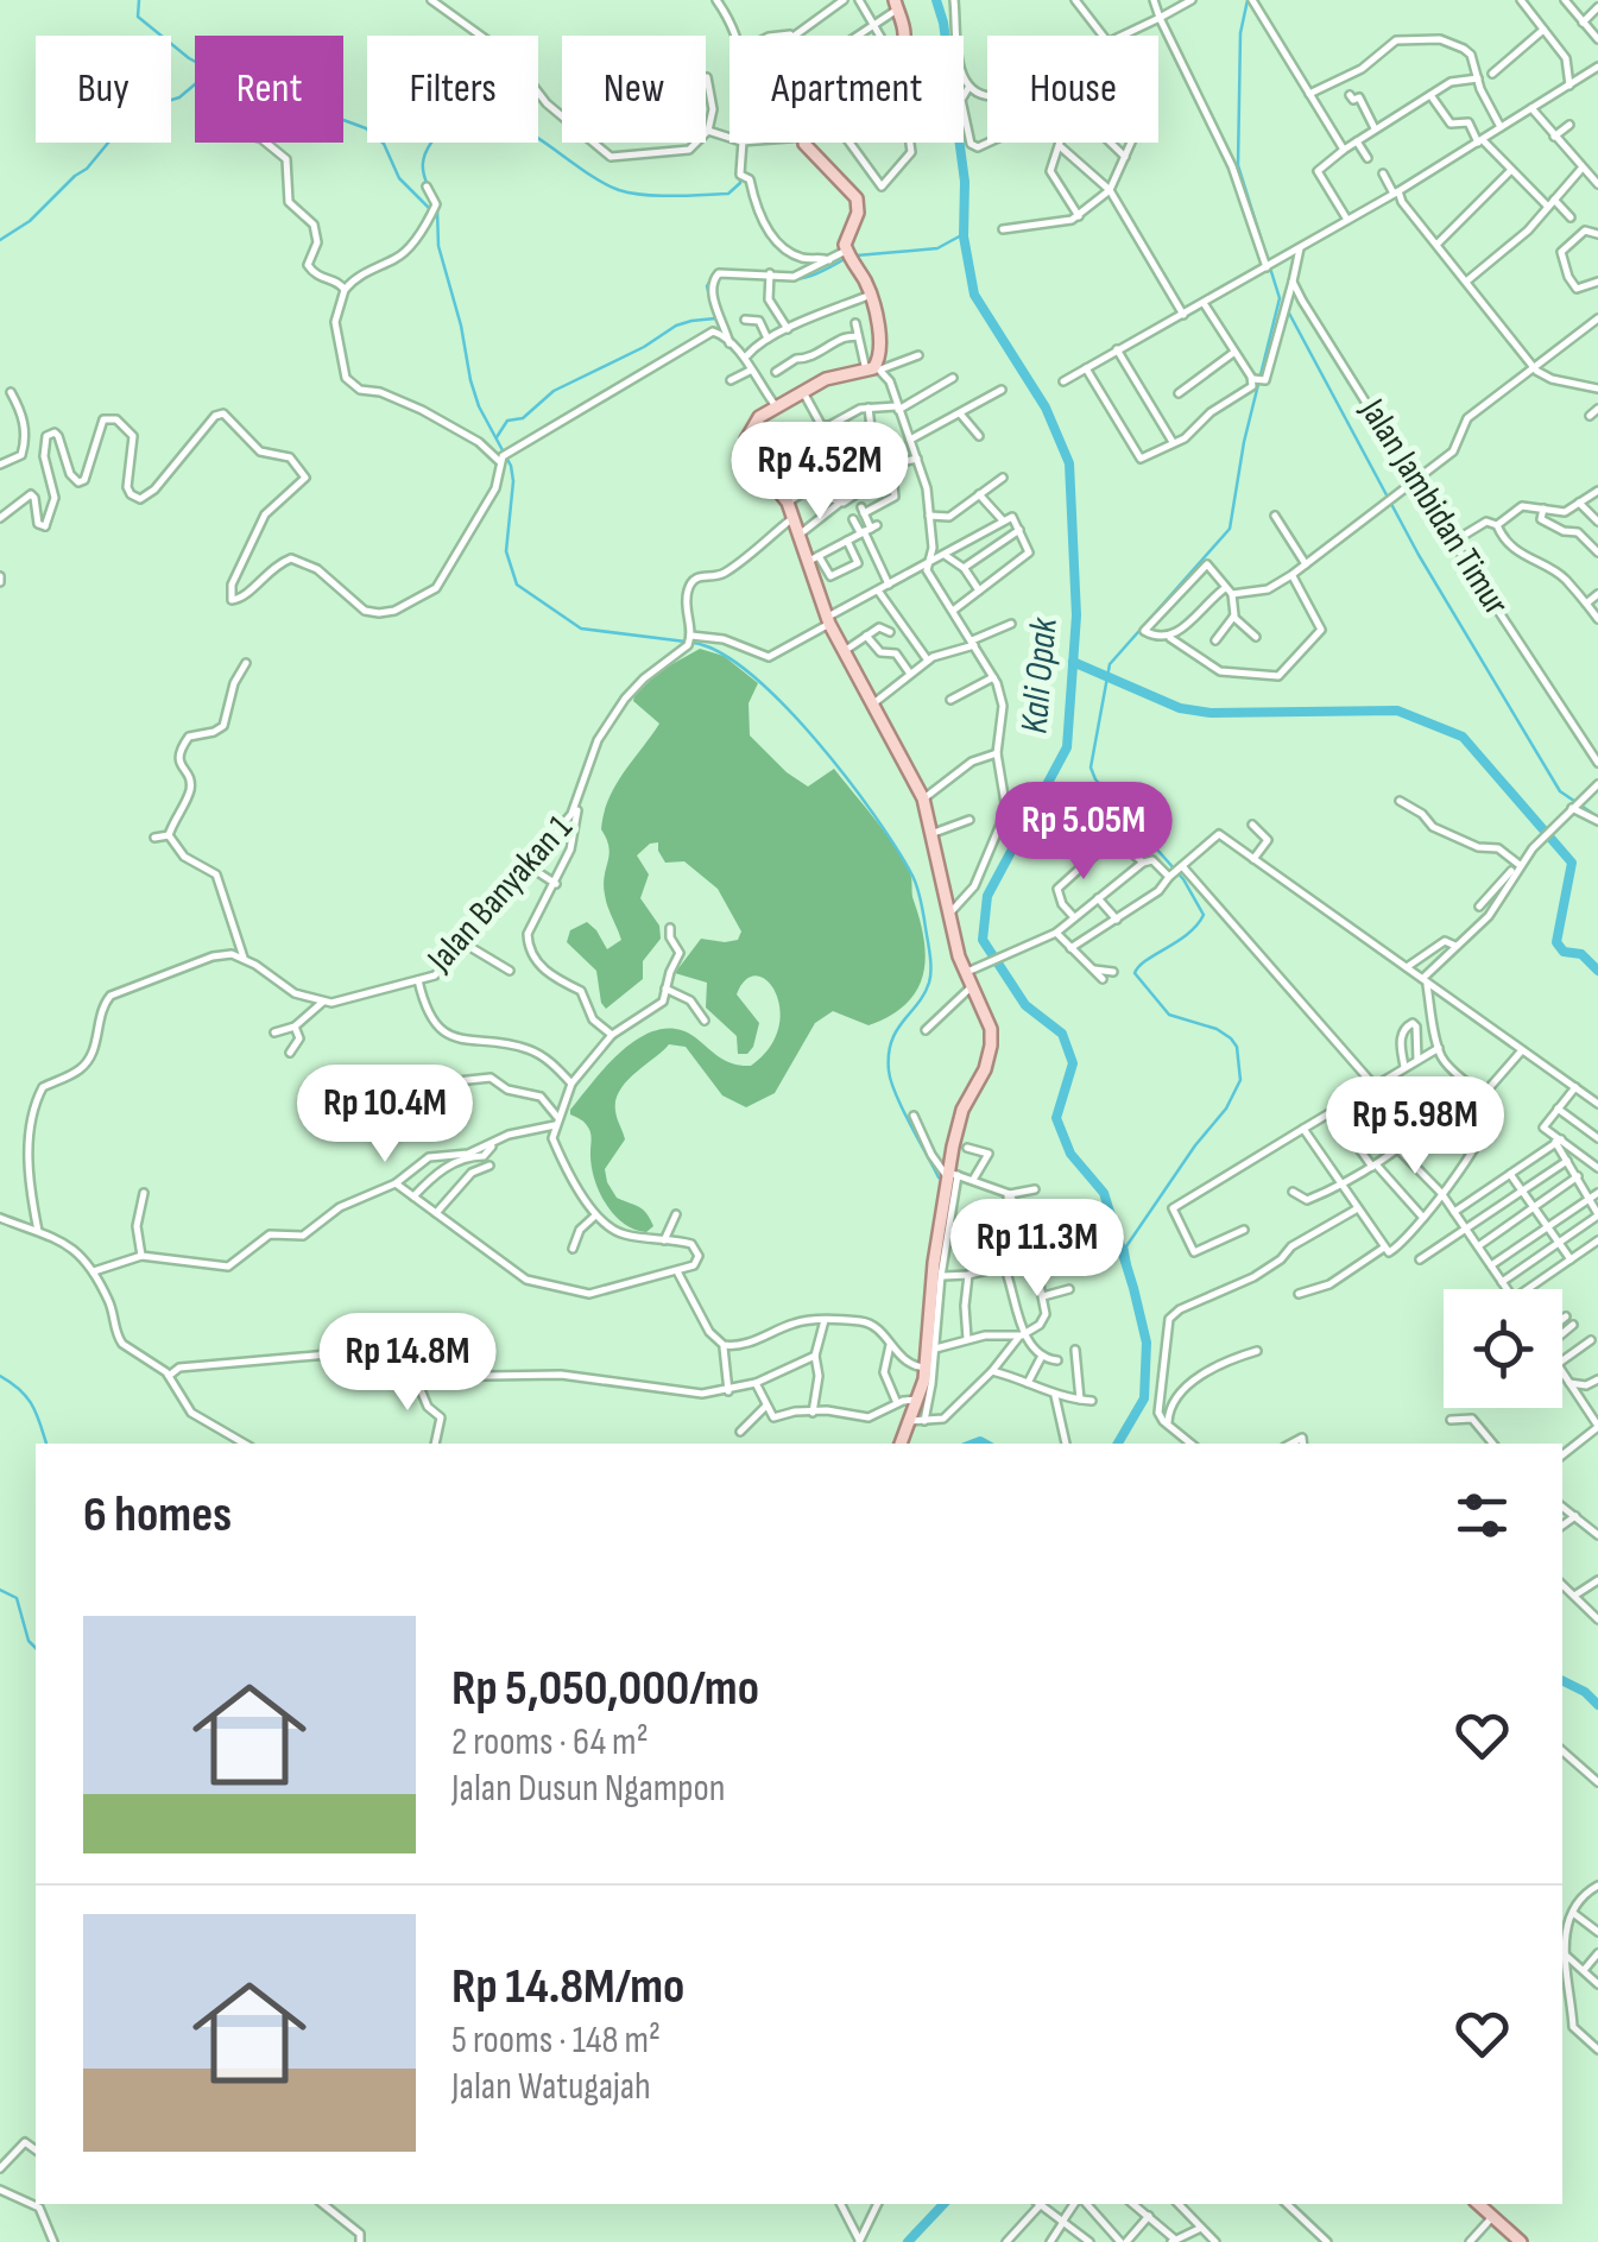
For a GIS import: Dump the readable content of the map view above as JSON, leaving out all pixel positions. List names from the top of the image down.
{
  "streets": {
    "street": ["Jalan Jambidan Timur", "Jalan Banyakan 1"]
  },
  "water": ["Kali Opak"],
  "page": {
    "chip": [
      "Buy",
      "Rent",
      "Filters",
      "New",
      "Apartment",
      "House"
    ],
    "price": [
      "Rp 4.52M",
      "Rp 5.05M",
      "Rp 10.4M",
      "Rp 5.98M",
      "Rp 11.3M",
      "Rp 14.8M"
    ],
    "heading": "6 homes",
    "list": [
      {
        "name": "Rp 5,050,000/mo",
        "note": "2 rooms · 64 m² · Jalan Dusun Ngampon"
      },
      {
        "name": "Rp 14.8M/mo",
        "note": "5 rooms · 148 m² · Jalan Watugajah"
      }
    ]
  }
}
